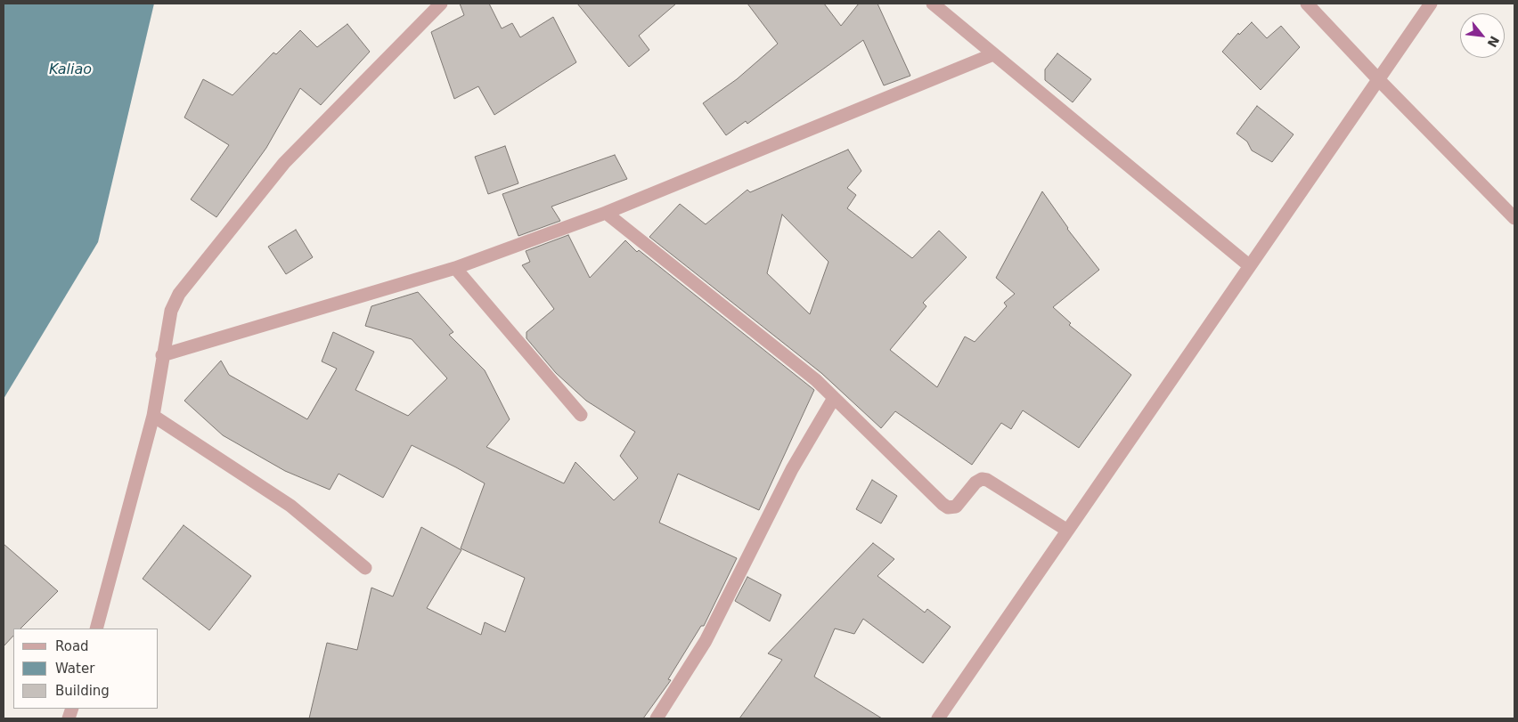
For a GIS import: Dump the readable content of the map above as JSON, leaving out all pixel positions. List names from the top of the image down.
{
  "water": ["Kaliao"],
  "legend": ["Road", "Water", "Building"],
  "north": "bottom right"
}
